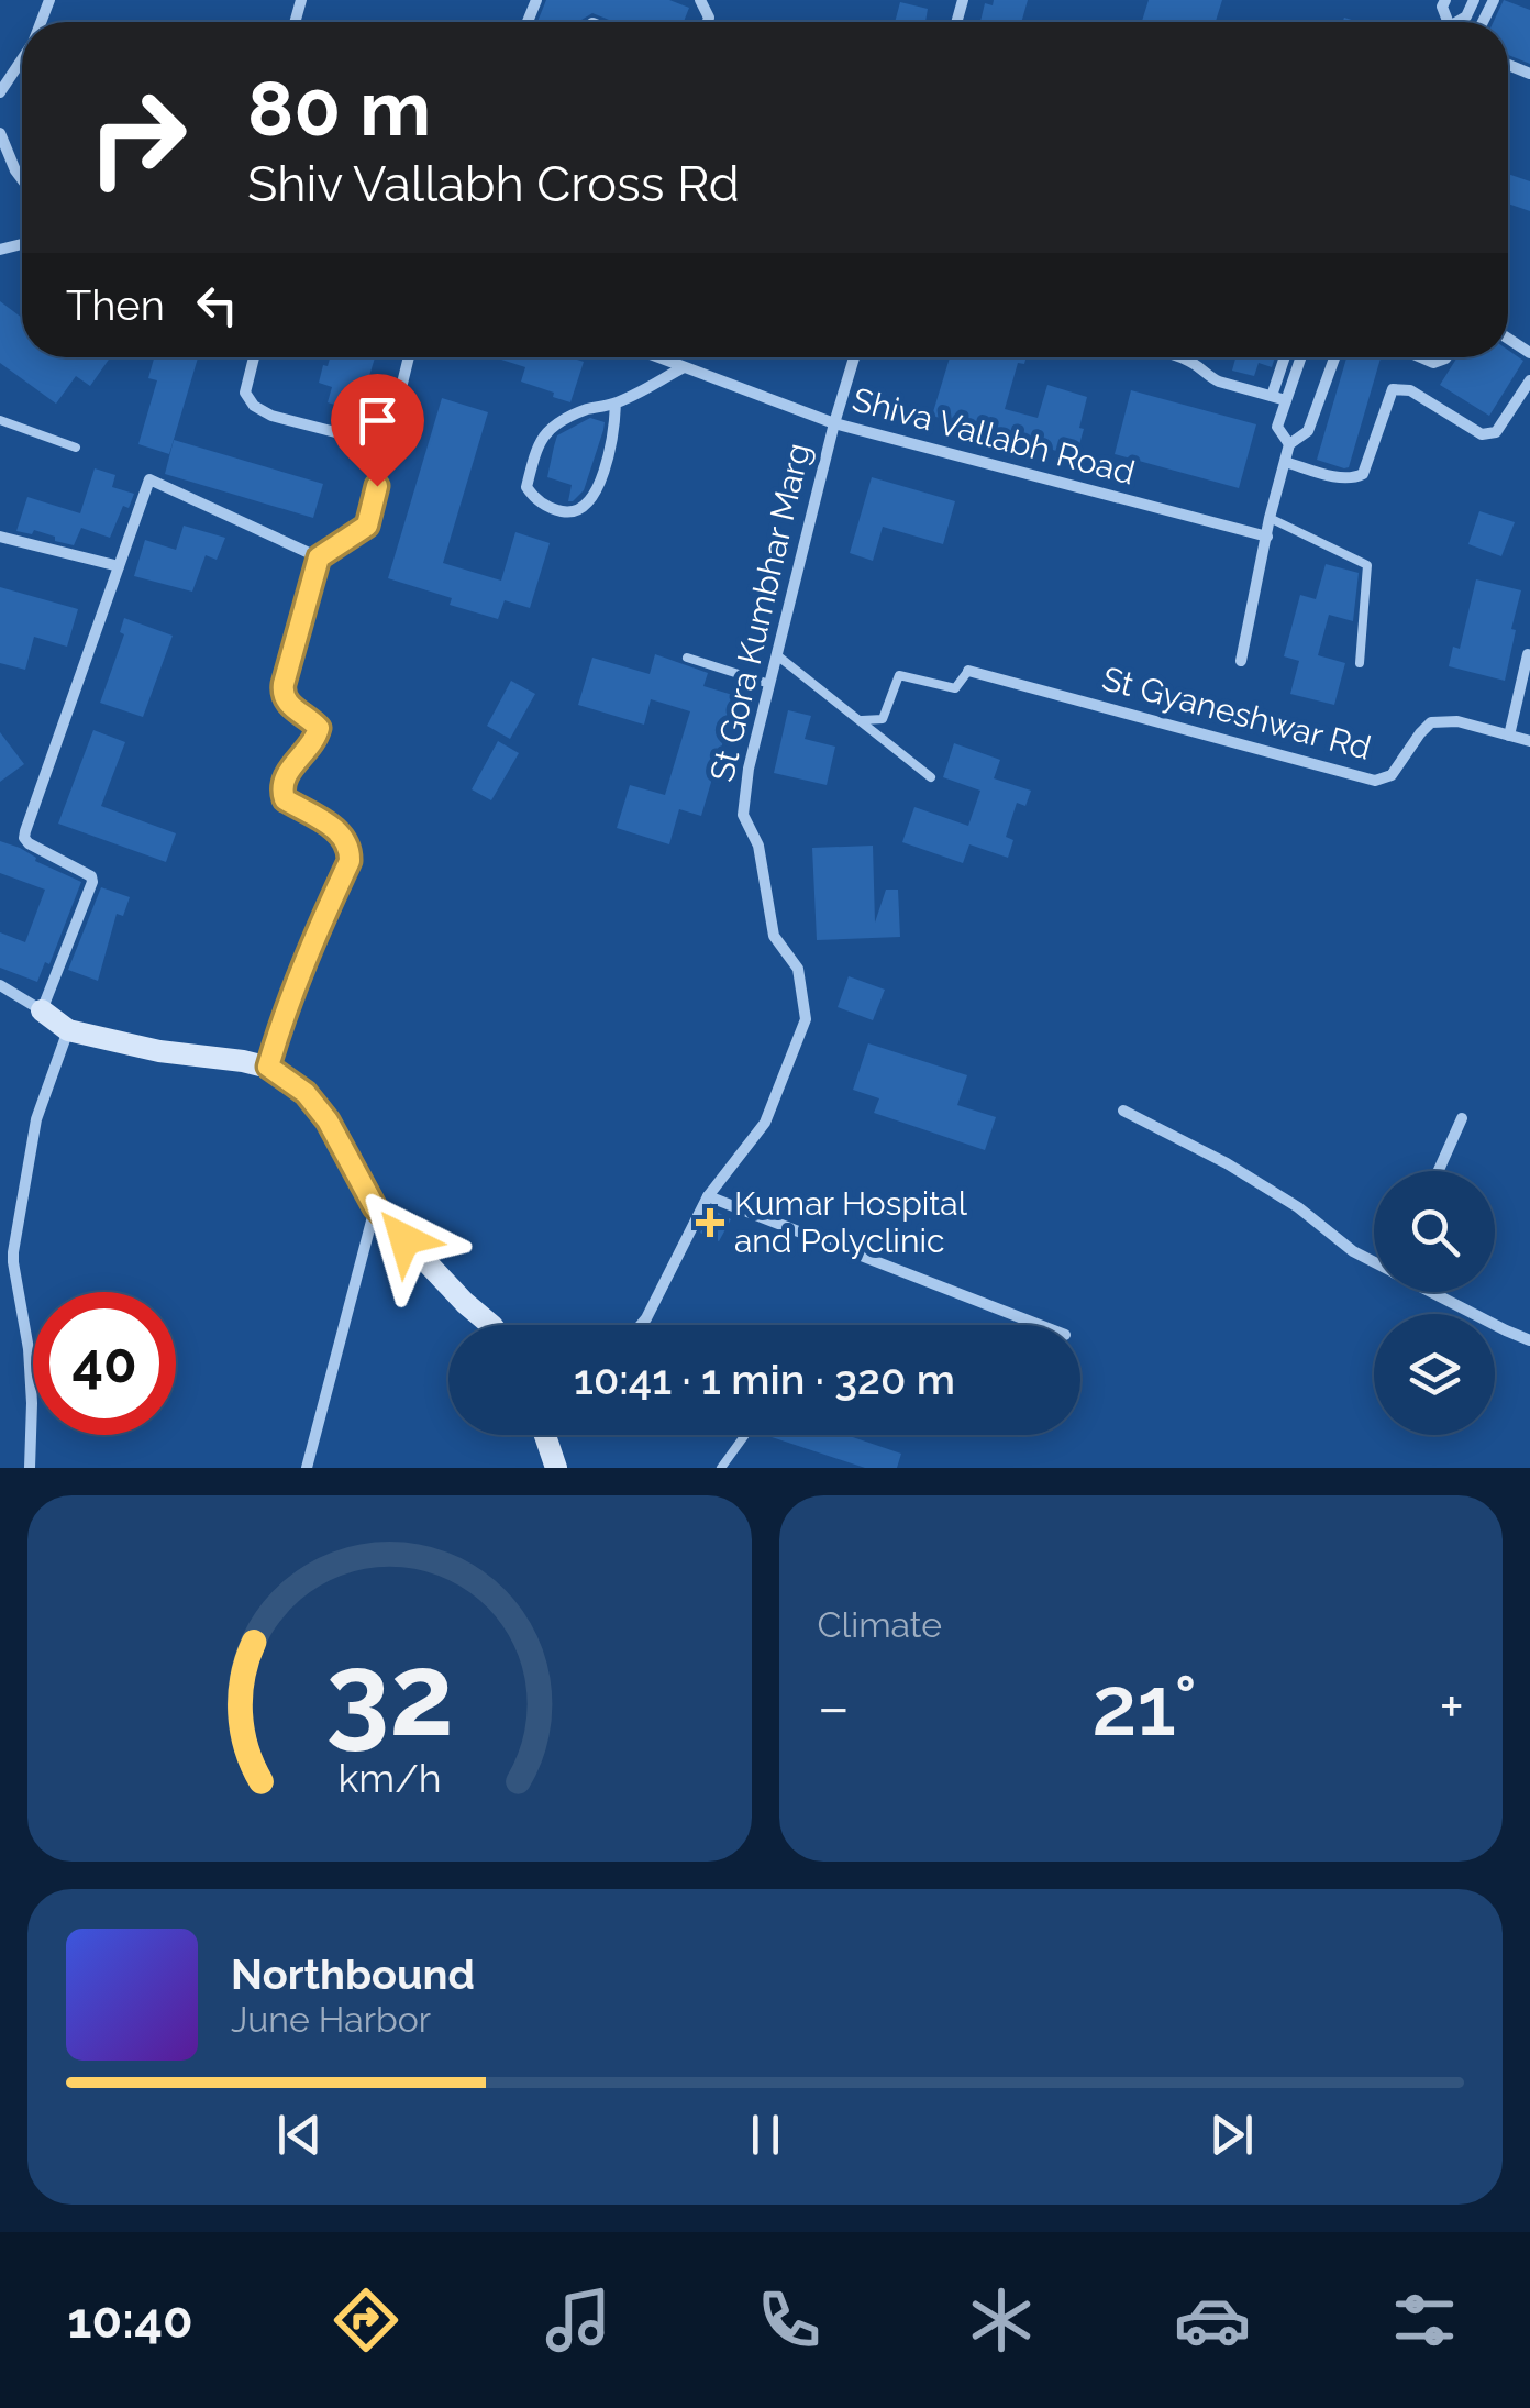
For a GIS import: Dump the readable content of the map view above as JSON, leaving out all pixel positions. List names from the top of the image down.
{
  "streets": {
    "street": ["Shiva Vallabh Road", "St Gora Kumbhar Marg", "St Gyaneshwar Rd"]
  },
  "crossings": [
    ["Shiva Vallabh Road", "St Gora Kumbhar Marg"]
  ],
  "places": {
    "health": ["Kumar Hospital and Polyclinic"]
  },
  "page": {
    "turn": ["80 m", "Shiv Vallabh Cross Rd"],
    "then": "Then",
    "limit": "40",
    "trip": "10:41 · 1 min · 320 m",
    "tile": "Climate",
    "heat": ["−", "21°", "+"],
    "song": ["Northbound", "June Harbor"],
    "tabs": "10:40",
    "gauge": ["32", "km/h"]
  }
}
